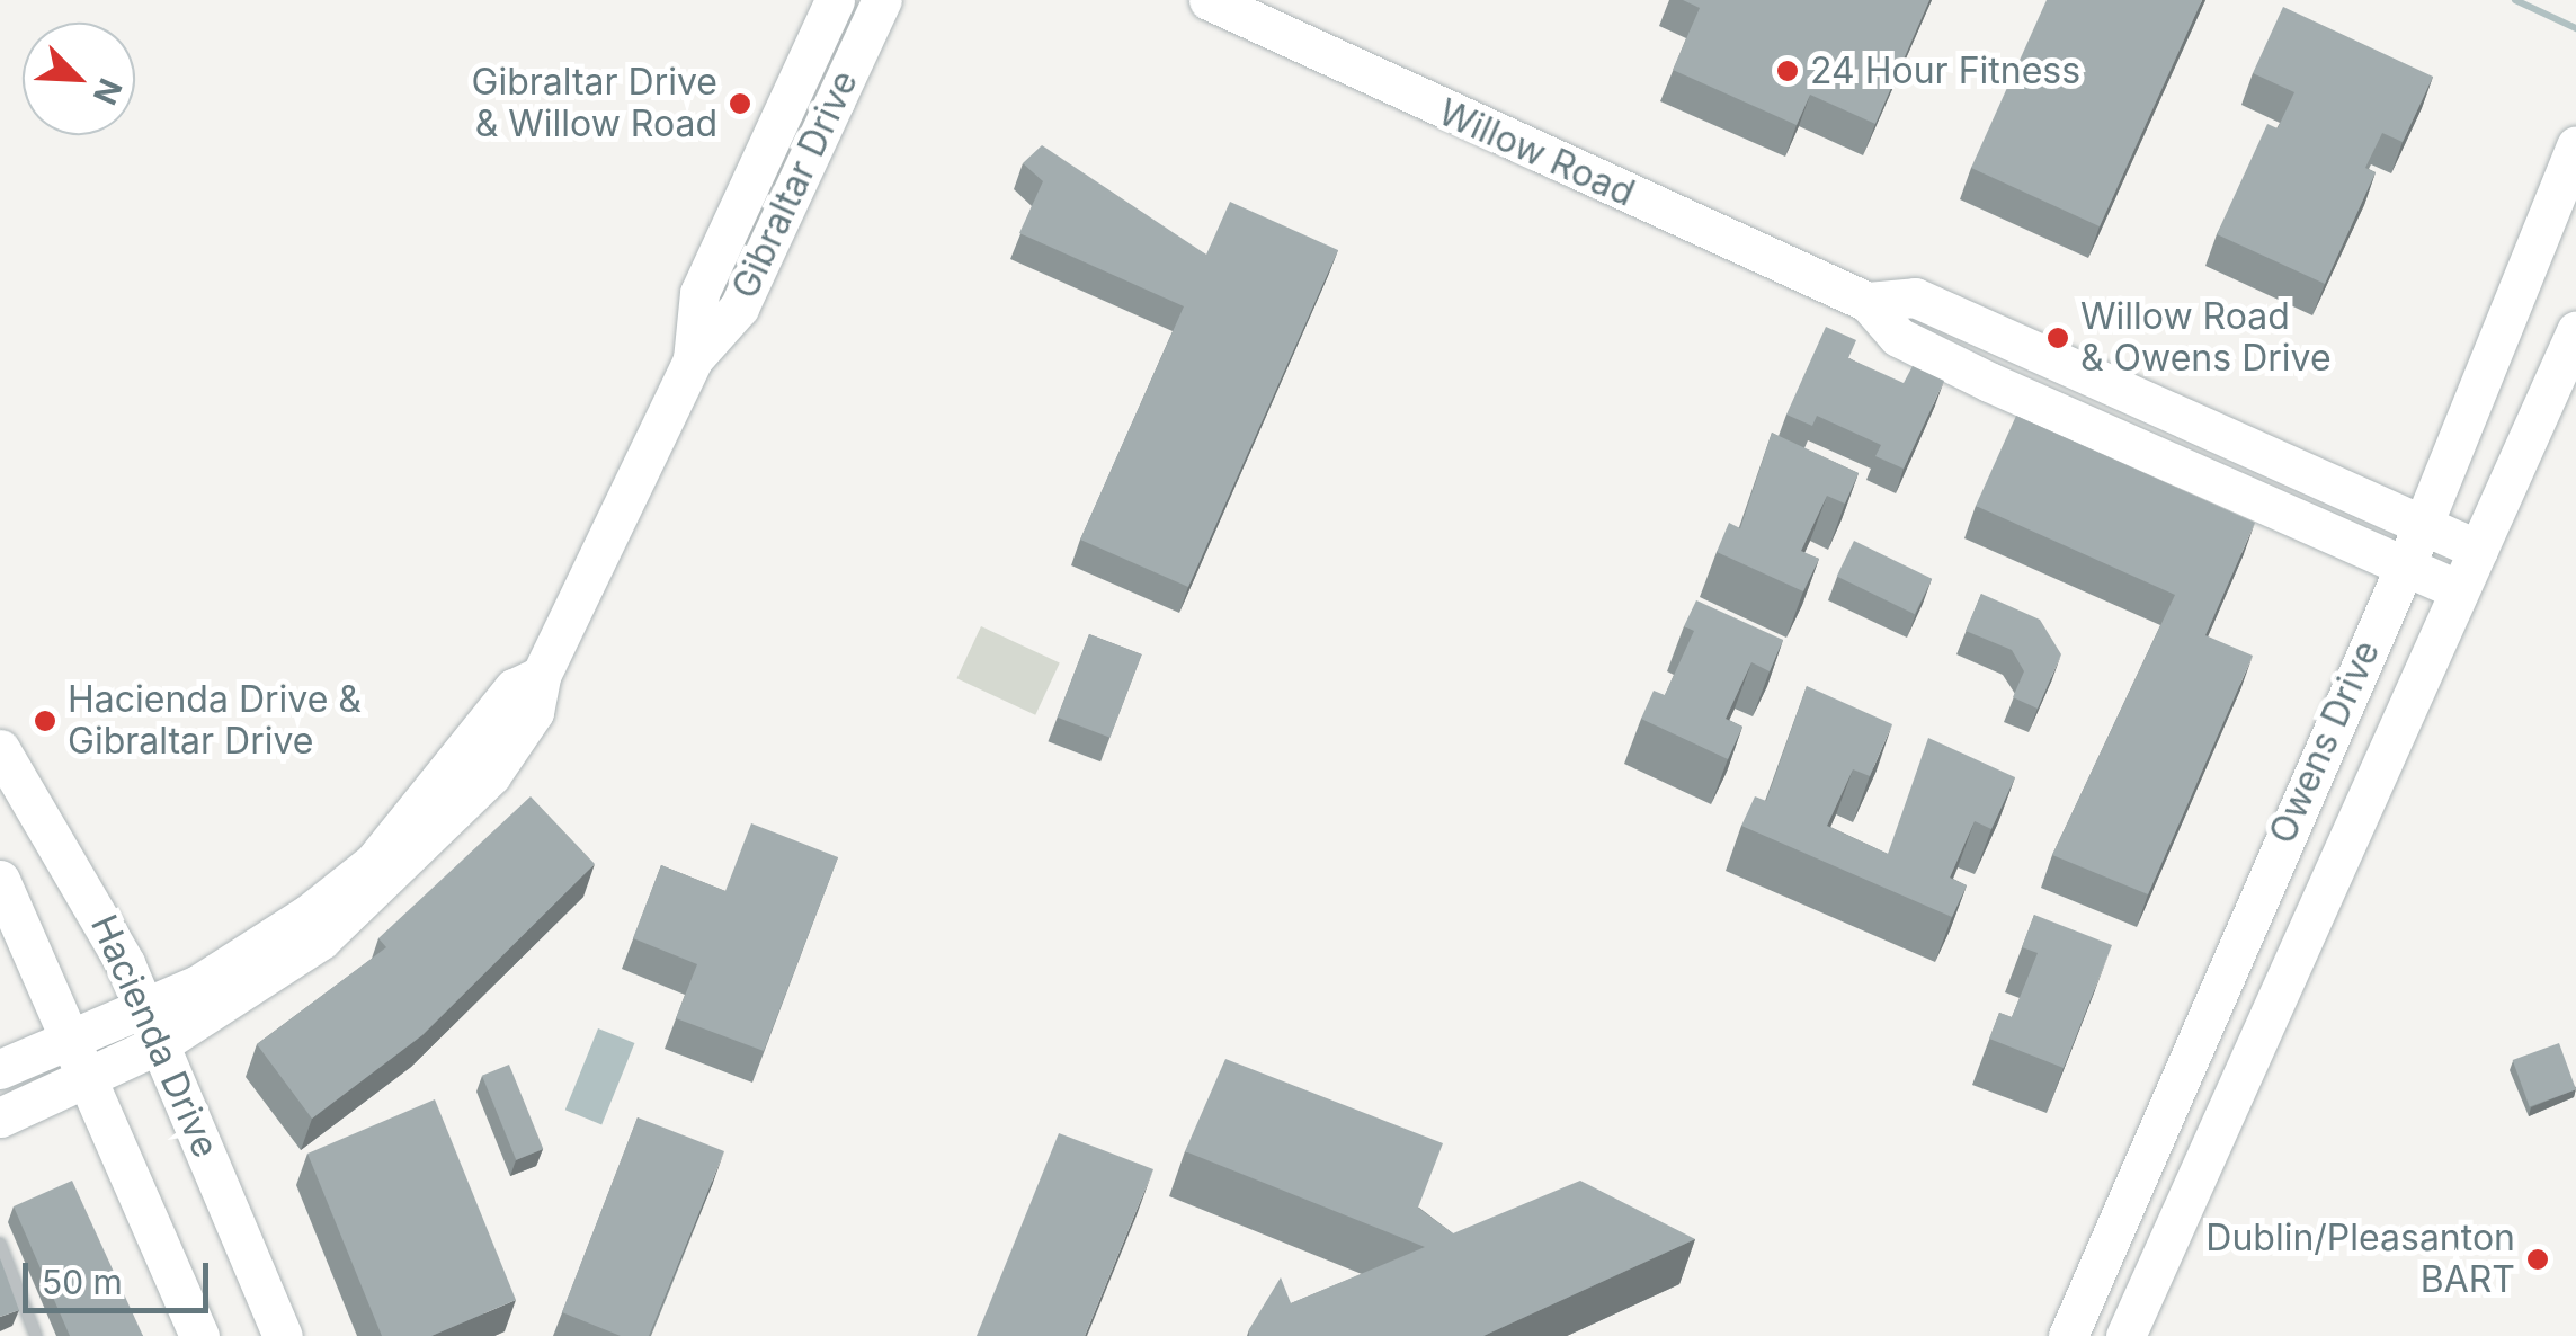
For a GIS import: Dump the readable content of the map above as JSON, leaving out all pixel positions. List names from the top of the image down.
{
  "streets": {
    "street": [
      "Willow Road",
      "Gibraltar Drive",
      "Owens Drive",
      "Hacienda Drive"
    ]
  },
  "crossings": [
    ["Willow Road", "Owens Drive"],
    ["Gibraltar Drive", "Hacienda Drive"]
  ],
  "places": [
    "24 Hour Fitness",
    "Gibraltar Drive & Willow Road",
    "Willow Road & Owens Drive",
    "Hacienda Drive & Gibraltar Drive",
    "Dublin/Pleasanton BART"
  ],
  "scale_bar": "50 m",
  "north": "bottom right"
}
